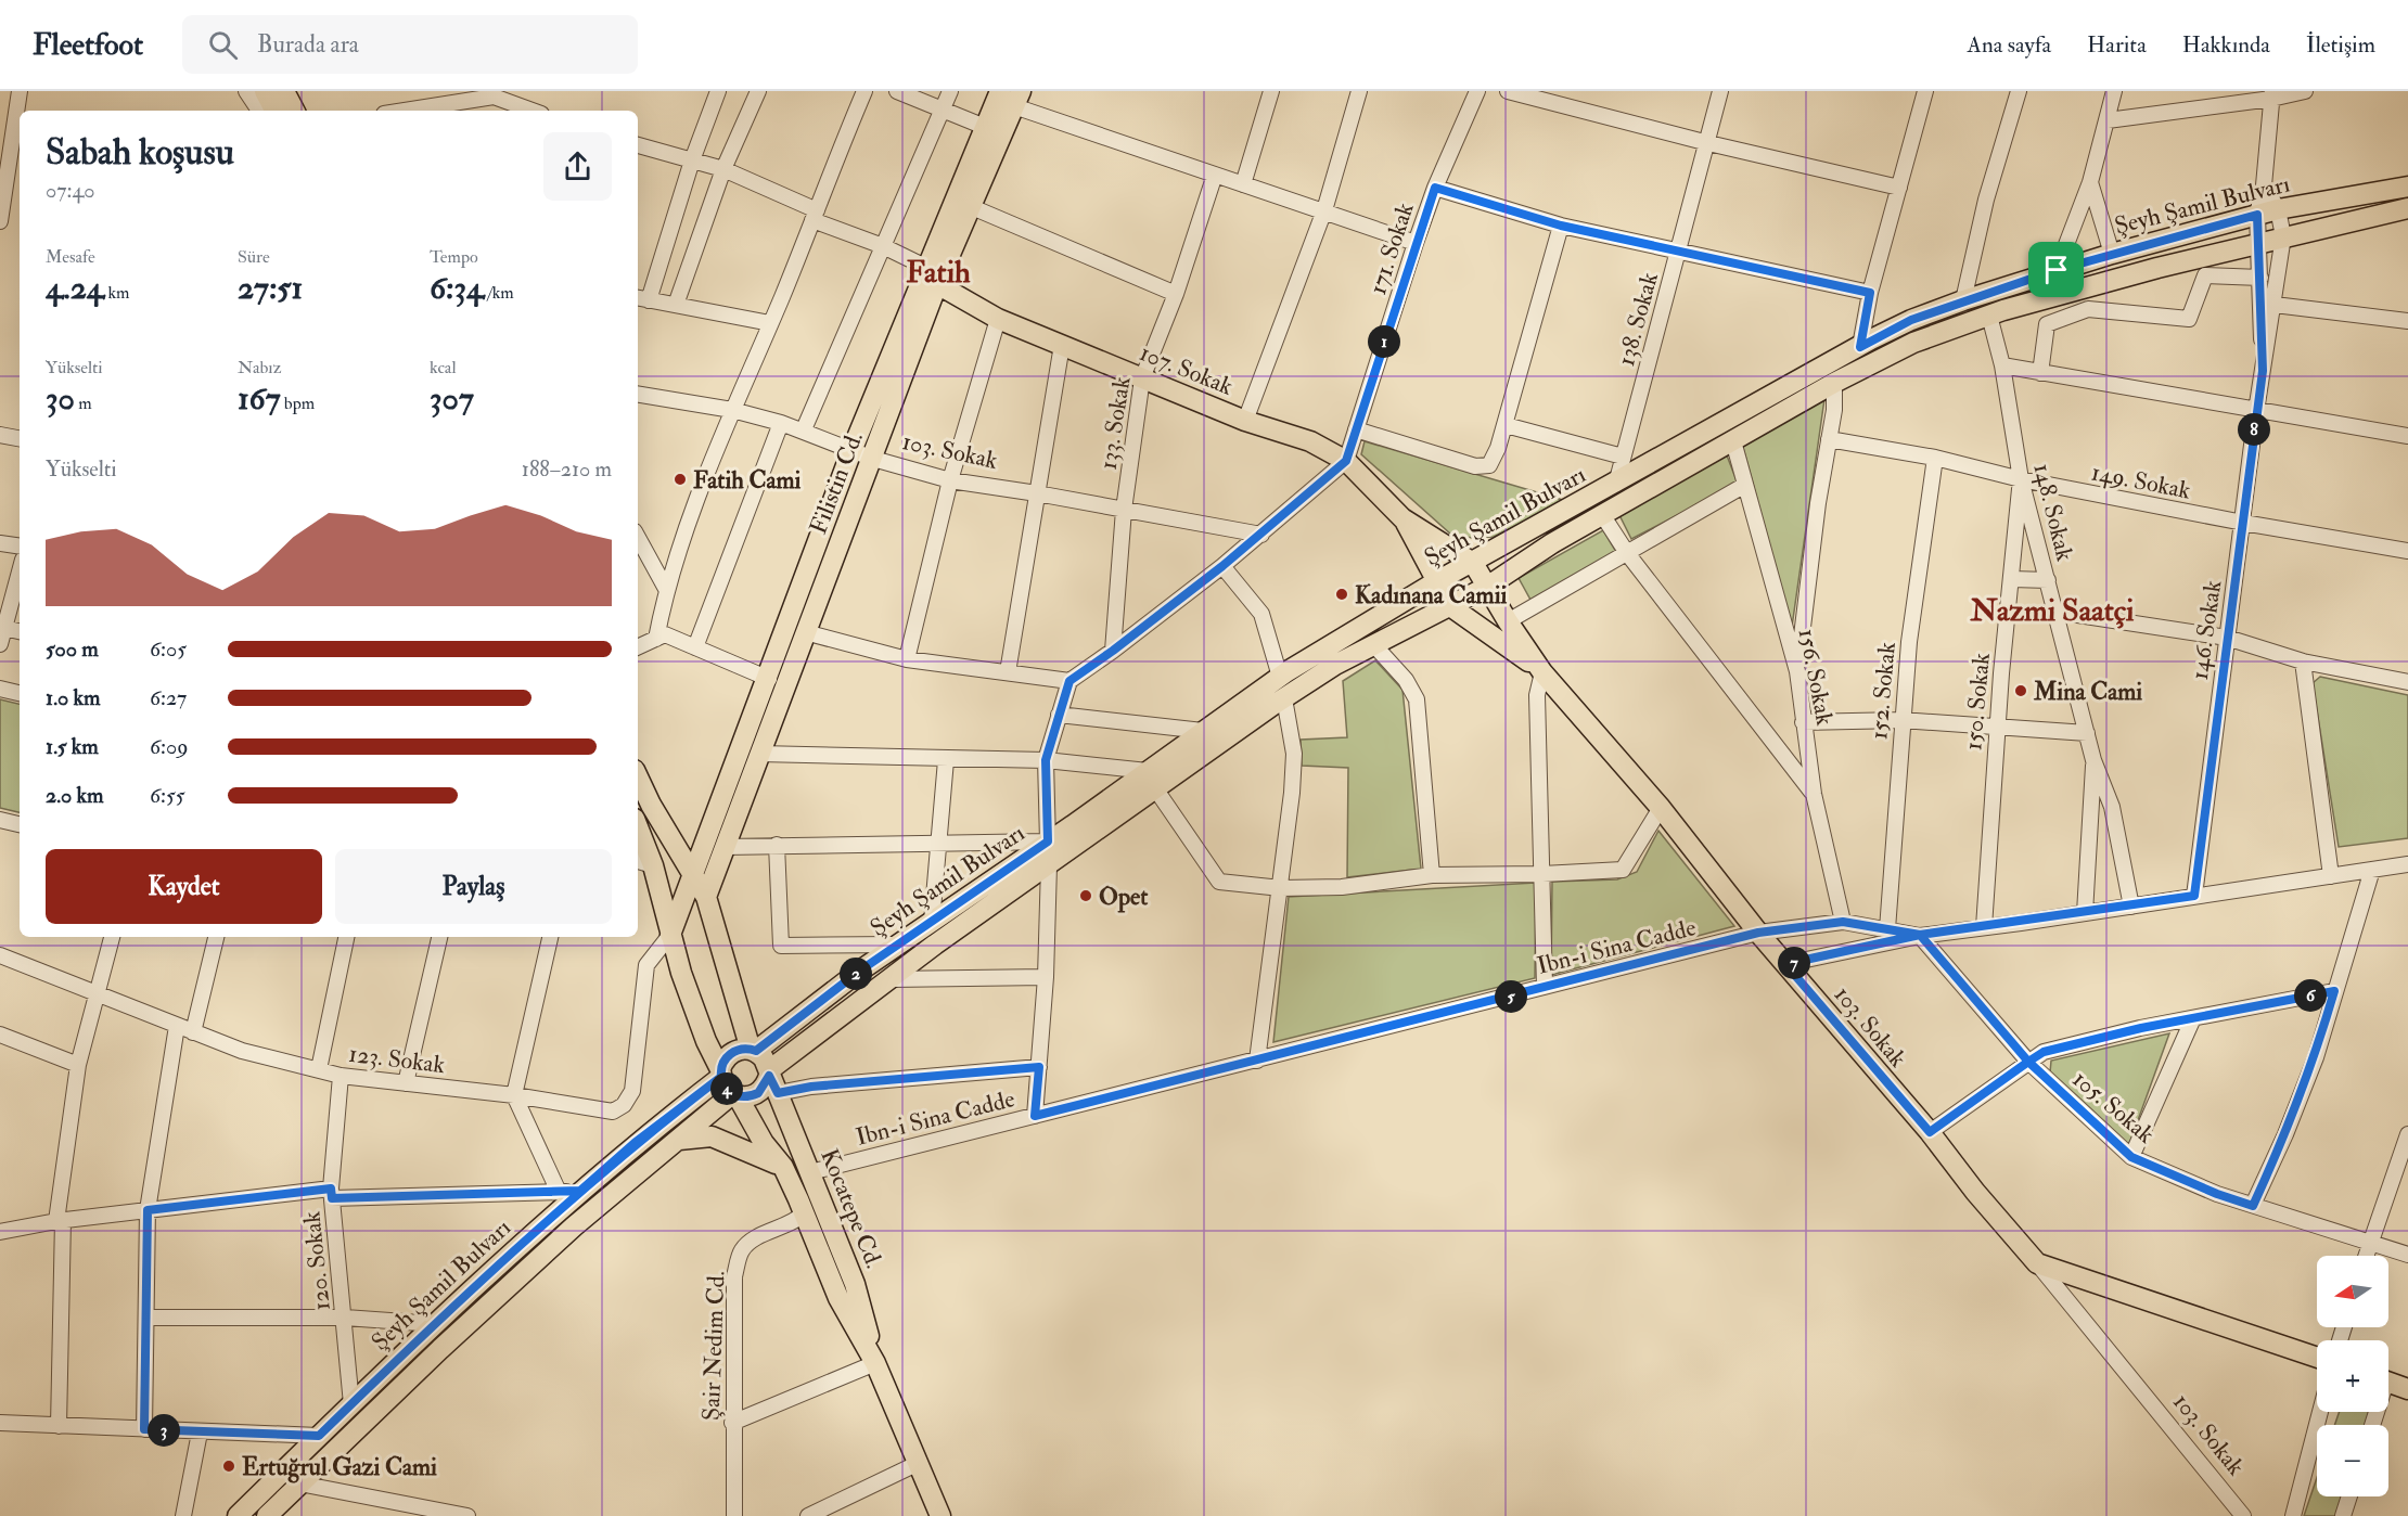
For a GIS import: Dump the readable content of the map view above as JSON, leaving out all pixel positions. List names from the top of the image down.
{
  "streets": {
    "main road": [
      "Şeyh Şamil Bulvarı",
      "107. Sokak",
      "103. Sokak",
      "Filistin Cd.",
      "Kocatepe Cd."
    ],
    "street": [
      "171. Sokak",
      "138. Sokak",
      "133. Sokak",
      "149. Sokak",
      "148. Sokak",
      "146. Sokak",
      "156. Sokak",
      "152. Sokak",
      "150. Sokak",
      "Ibn-i Sina Cadde",
      "123. Sokak",
      "105. Sokak",
      "120. Sokak",
      "Şair Nedim Cd."
    ]
  },
  "crossings": [
    ["Şeyh Şamil Bulvarı", "138. Sokak"],
    ["Şeyh Şamil Bulvarı", "103. Sokak"],
    ["Şeyh Şamil Bulvarı", "148. Sokak"],
    ["Şeyh Şamil Bulvarı", "146. Sokak"],
    ["Şeyh Şamil Bulvarı", "156. Sokak"],
    ["Şeyh Şamil Bulvarı", "Kocatepe Cd."],
    ["Şeyh Şamil Bulvarı", "120. Sokak"],
    ["171. Sokak", "107. Sokak"],
    ["107. Sokak", "133. Sokak"],
    ["107. Sokak", "103. Sokak"],
    ["107. Sokak", "Filistin Cd."],
    ["133. Sokak", "103. Sokak"],
    ["103. Sokak", "Filistin Cd."],
    ["103. Sokak", "Ibn-i Sina Cadde"],
    ["149. Sokak", "148. Sokak"],
    ["149. Sokak", "146. Sokak"],
    ["149. Sokak", "152. Sokak"],
    ["149. Sokak", "150. Sokak"],
    ["Filistin Cd.", "123. Sokak"],
    ["148. Sokak", "150. Sokak"],
    ["148. Sokak", "Ibn-i Sina Cadde"],
    ["146. Sokak", "Ibn-i Sina Cadde"],
    ["156. Sokak", "Ibn-i Sina Cadde"],
    ["152. Sokak", "Ibn-i Sina Cadde"],
    ["150. Sokak", "Ibn-i Sina Cadde"],
    ["Ibn-i Sina Cadde", "105. Sokak"],
    ["Ibn-i Sina Cadde", "Kocatepe Cd."],
    ["123. Sokak", "120. Sokak"],
    ["Kocatepe Cd.", "Şair Nedim Cd."]
  ],
  "districts": ["Fatih", "Nazmi Saatçi"],
  "places": [
    "Fatih Cami",
    "Kadınana Camii",
    "Mina Cami",
    "Opet",
    "Ertuğrul Gazi Cami"
  ],
  "north": "left",
  "page": {
    "header": "Fleetfoot",
    "search": "Burada ara",
    "nav": [
      "Ana sayfa",
      "Harita",
      "Hakkında",
      "İletişim"
    ],
    "heading": ["Sabah koşusu", "07:40"],
    "stats": [
      ["Mesafe", "4.24 km"],
      ["Süre", "27:51"],
      ["Tempo", "6:34 /km"],
      ["Yükselti", "30 m"],
      ["Nabız", "167 bpm"],
      ["kcal", "307"]
    ],
    "pins": [
      "1",
      "8",
      "7",
      "2",
      "6",
      "5",
      "4",
      "3"
    ],
    "chart": ["Yükselti", "188–210 m"],
    "list": [
      {
        "name": "500 m",
        "note": "6:05"
      },
      {
        "name": "1.0 km",
        "note": "6:27"
      },
      {
        "name": "1.5 km",
        "note": "6:09"
      },
      {
        "name": "2.0 km",
        "note": "6:55"
      }
    ],
    "buttons": ["Kaydet", "Paylaş"],
    "map_buttons": ["+", "−"]
  }
}
